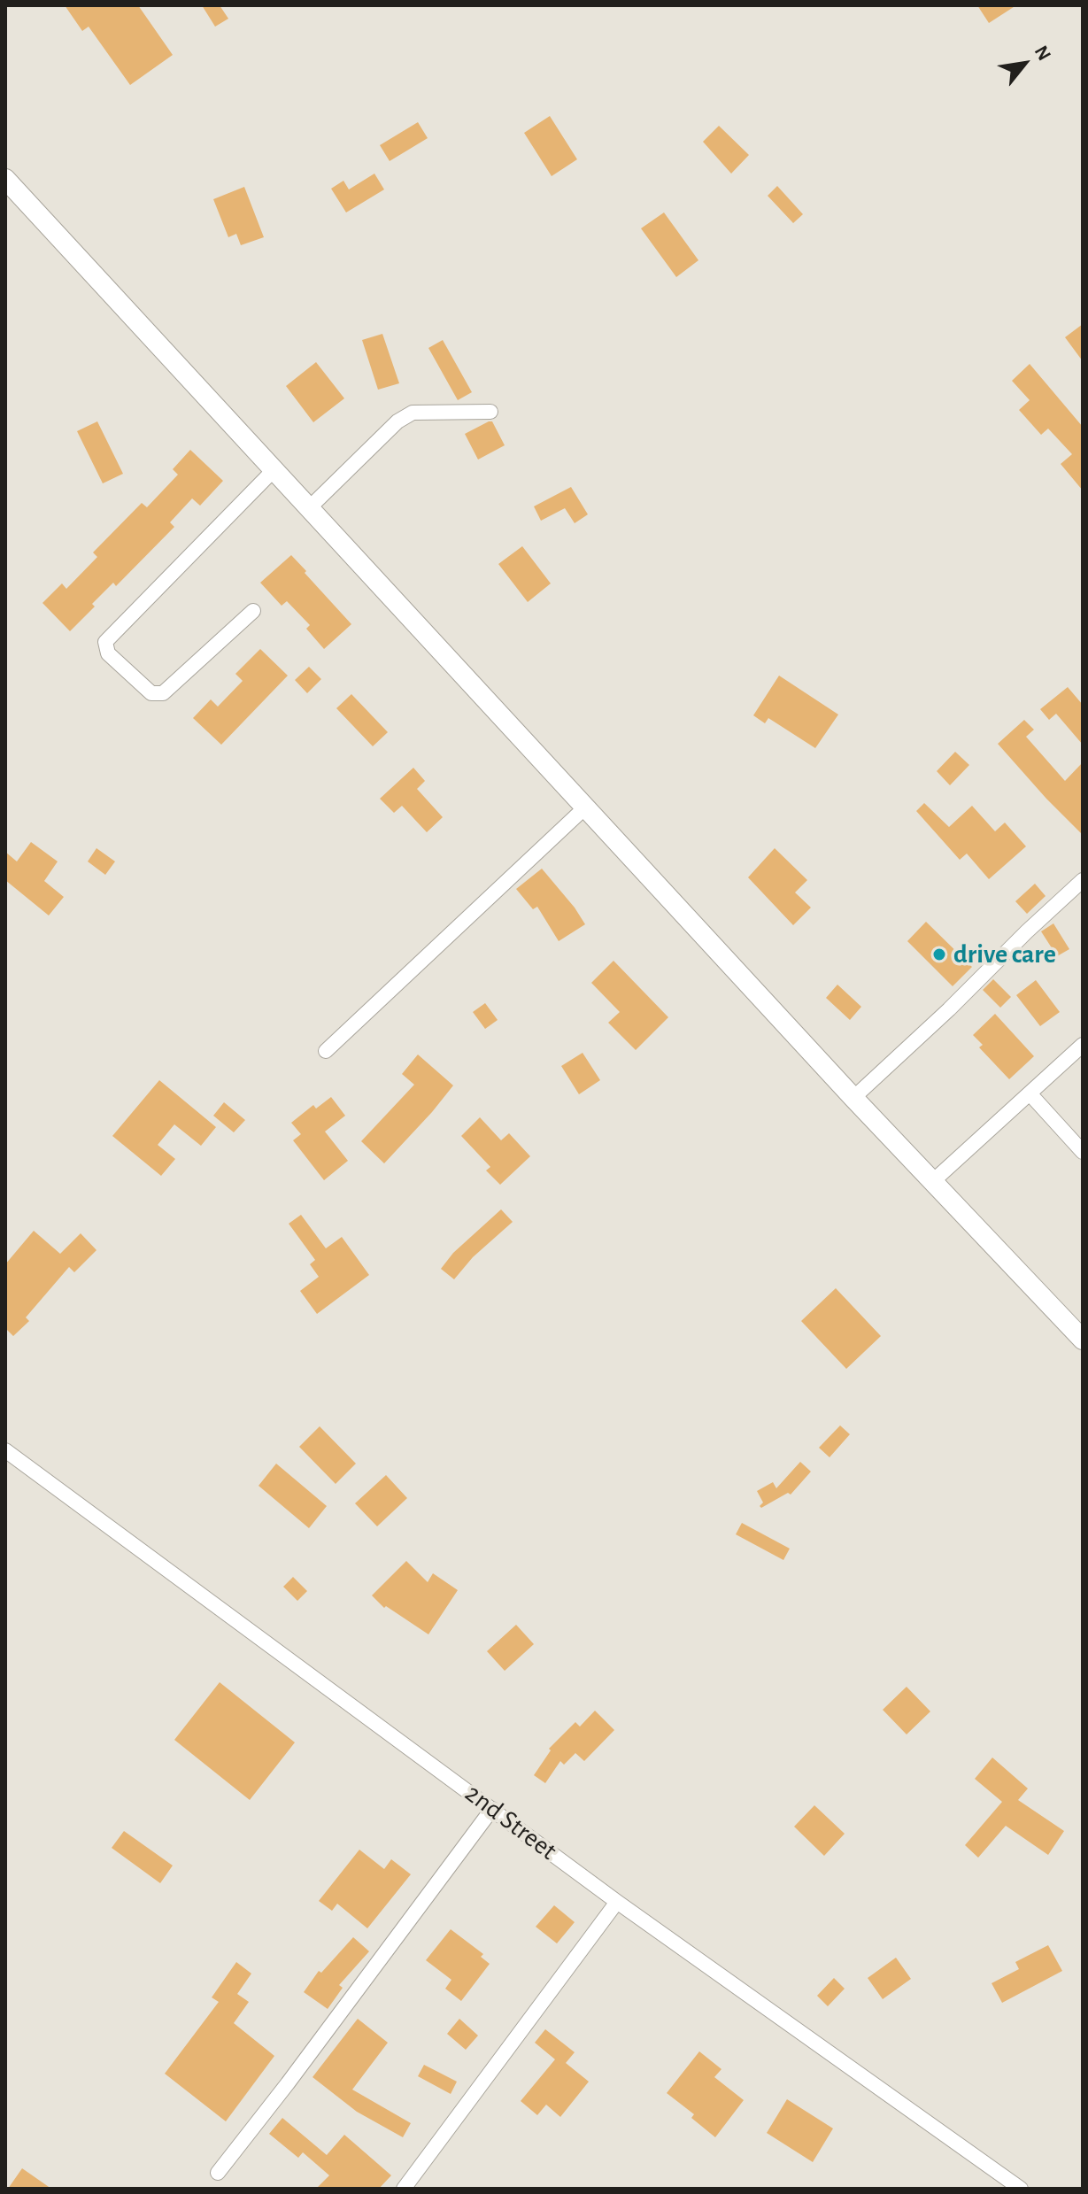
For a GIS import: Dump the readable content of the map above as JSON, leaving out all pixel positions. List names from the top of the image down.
{
  "streets": {
    "street": ["2nd Street"]
  },
  "places": ["drive care"],
  "north": "top right"
}
